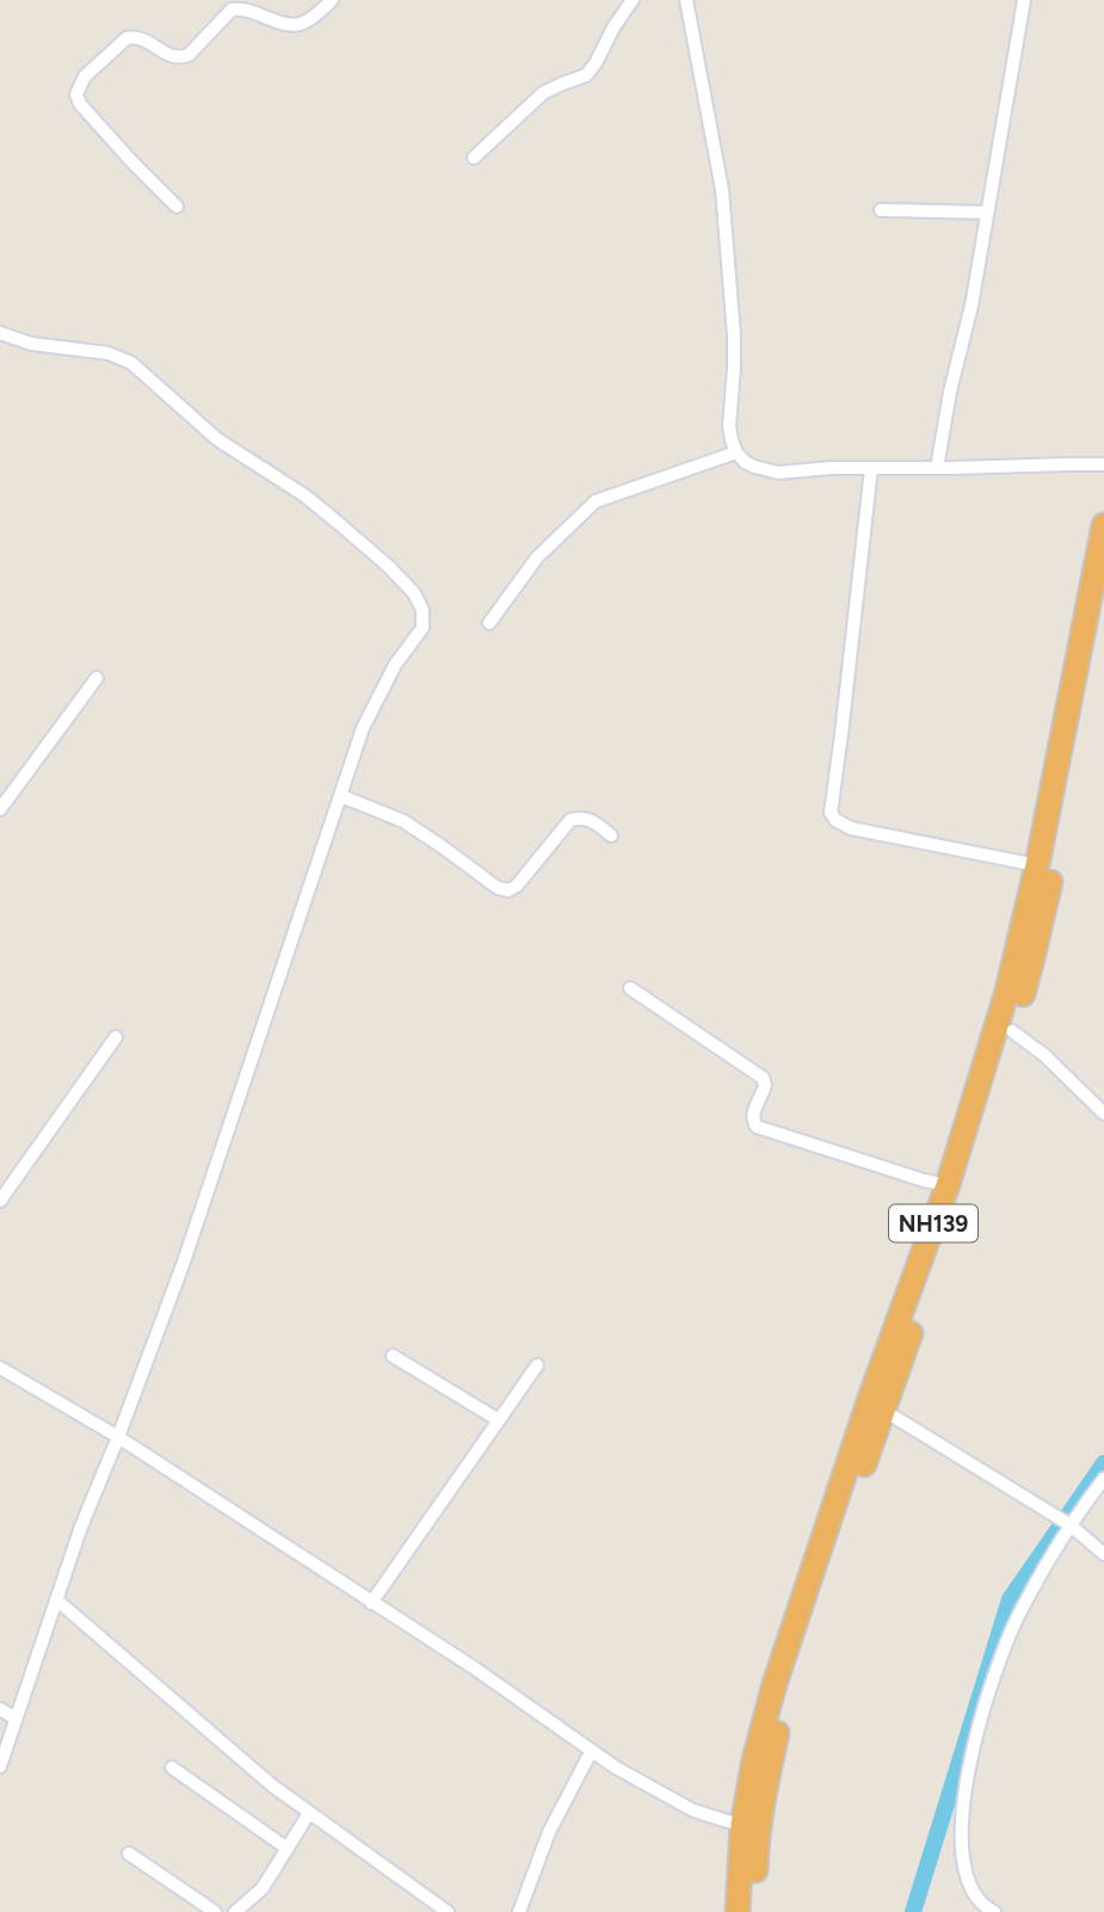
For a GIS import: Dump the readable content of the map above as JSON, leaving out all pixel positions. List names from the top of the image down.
{
  "streets": {
    "highway": ["NH139"]
  }
}
